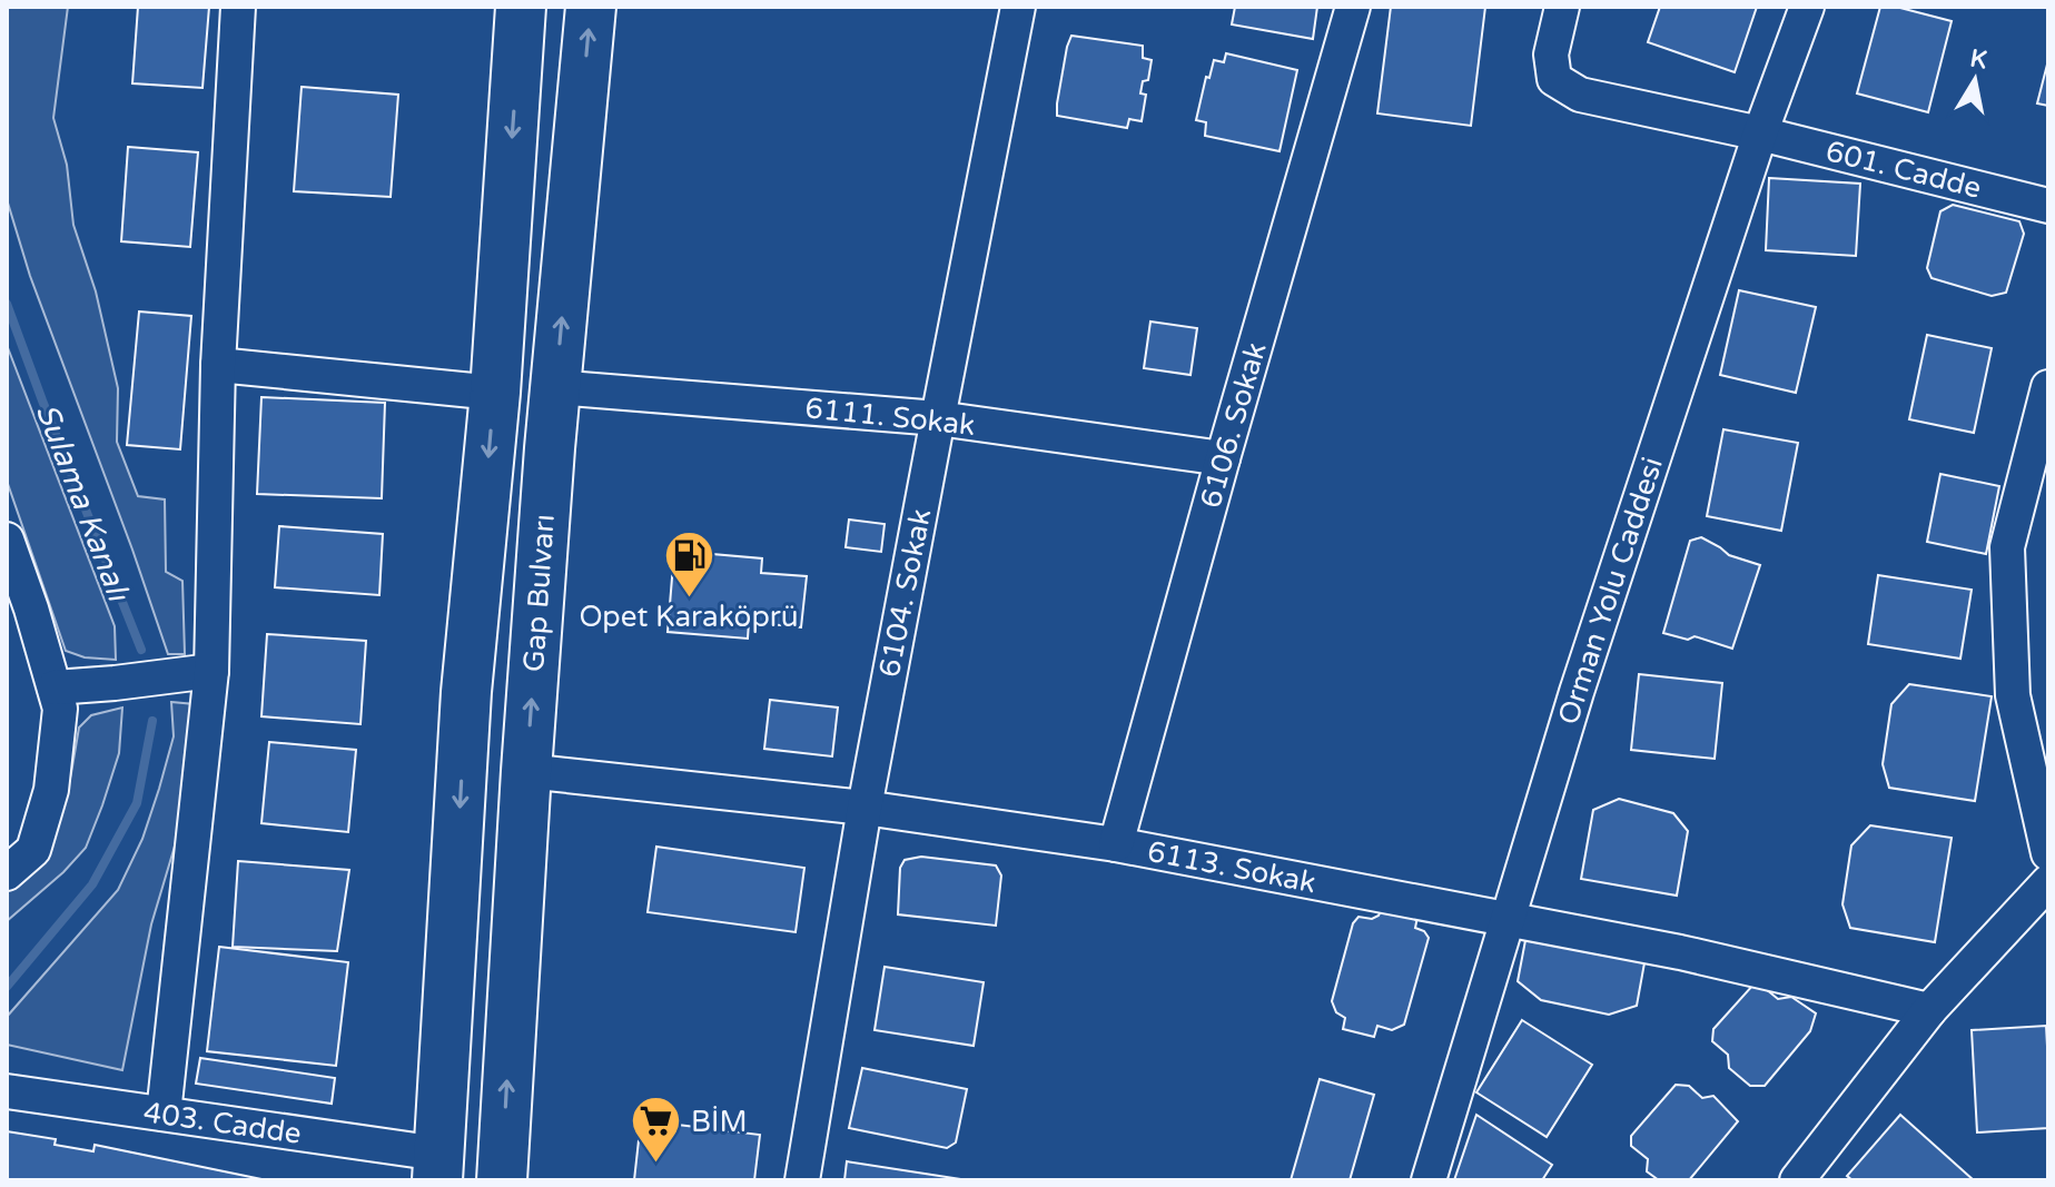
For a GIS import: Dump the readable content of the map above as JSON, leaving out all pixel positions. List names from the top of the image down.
{
  "streets": {
    "highway": ["Gap Bulvarı"],
    "street": [
      "601. Cadde",
      "6111. Sokak",
      "6106. Sokak",
      "Orman Yolu Caddesi",
      "6104. Sokak",
      "6113. Sokak",
      "403. Cadde"
    ]
  },
  "crossings": [
    ["601. Cadde", "Orman Yolu Caddesi"],
    ["6111. Sokak", "6106. Sokak"],
    ["6111. Sokak", "Gap Bulvarı"],
    ["6111. Sokak", "6104. Sokak"],
    ["6106. Sokak", "6113. Sokak"],
    ["Orman Yolu Caddesi", "6113. Sokak"],
    ["Gap Bulvarı", "6113. Sokak"],
    ["Gap Bulvarı", "403. Cadde"],
    ["6104. Sokak", "6113. Sokak"]
  ],
  "water": ["Sulama Kanalı"],
  "places": {
    "fuel station": ["Opet Karaköprü"],
    "supermarket": ["BİM"]
  },
  "north": "top"
}
